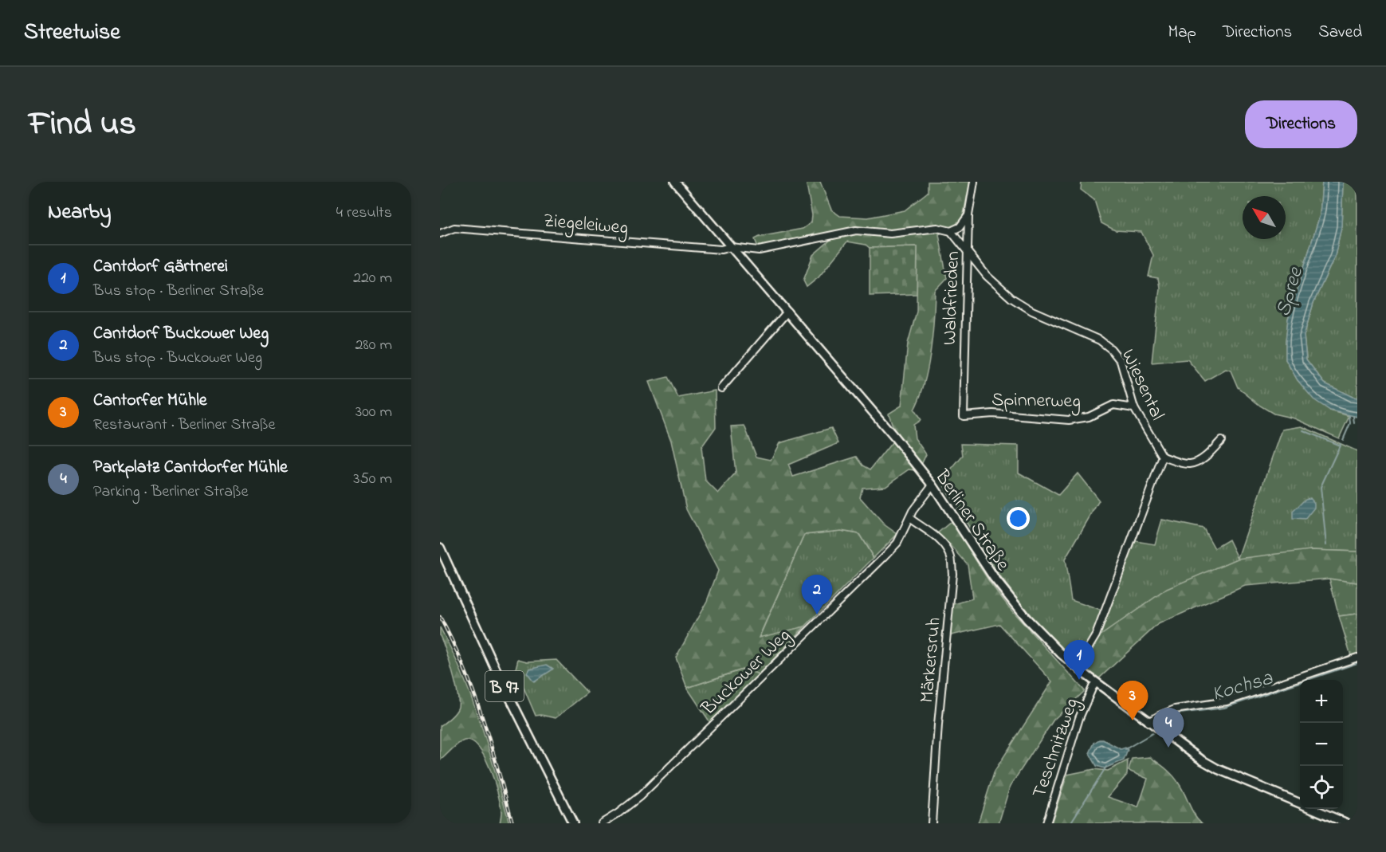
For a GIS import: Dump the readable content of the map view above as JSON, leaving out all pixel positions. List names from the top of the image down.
{
  "streets": {
    "main road": ["Berliner Straße", "B 97"],
    "street": [
      "Ziegeleiweg",
      "Waldfrieden",
      "Wiesental",
      "Spinnerweg",
      "Märkersruh",
      "Buckower Weg",
      "Teschnitzweg"
    ]
  },
  "crossings": [
    ["Ziegeleiweg", "Wiesental"],
    ["Ziegeleiweg", "Berliner Straße"],
    ["Waldfrieden", "Wiesental"],
    ["Waldfrieden", "Spinnerweg"],
    ["Wiesental", "Spinnerweg"],
    ["Berliner Straße", "Buckower Weg"],
    ["Berliner Straße", "Teschnitzweg"],
    ["Märkersruh", "Buckower Weg"]
  ],
  "water": ["Spree", "Kochsa"],
  "north": "top left",
  "page": {
    "header": "Streetwise",
    "nav": ["Map", "Directions", "Saved"],
    "title": "Find us",
    "buttons": "Directions",
    "heading": ["Nearby", "4 results"],
    "list": [
      {
        "mark": "1",
        "name": "Cantdorf Gärtnerei",
        "note": "Bus stop · Berliner Straße",
        "value": "220 m"
      },
      {
        "mark": "2",
        "name": "Cantdorf Buckower Weg",
        "note": "Bus stop · Buckower Weg",
        "value": "280 m"
      },
      {
        "mark": "3",
        "name": "Cantorfer Mühle",
        "note": "Restaurant · Berliner Straße",
        "value": "300 m"
      },
      {
        "mark": "4",
        "name": "Parkplatz Cantdorfer Mühle",
        "note": "Parking · Berliner Straße",
        "value": "350 m"
      }
    ],
    "pins": [
      "2",
      "1",
      "3",
      "4"
    ],
    "map_buttons": ["+", "−"]
  }
}
